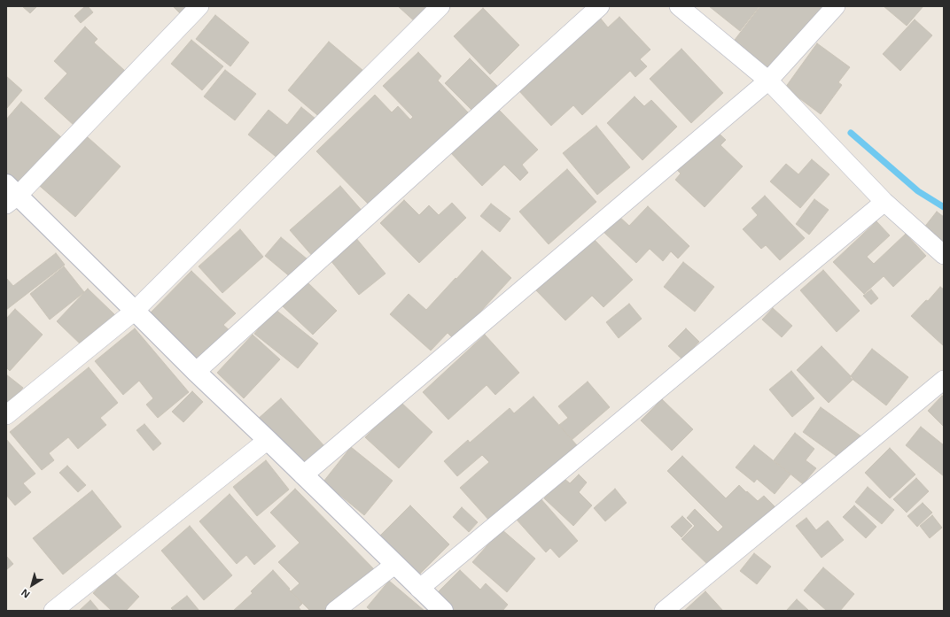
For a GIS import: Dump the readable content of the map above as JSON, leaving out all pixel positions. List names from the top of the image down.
{
  "north": "bottom left"
}
